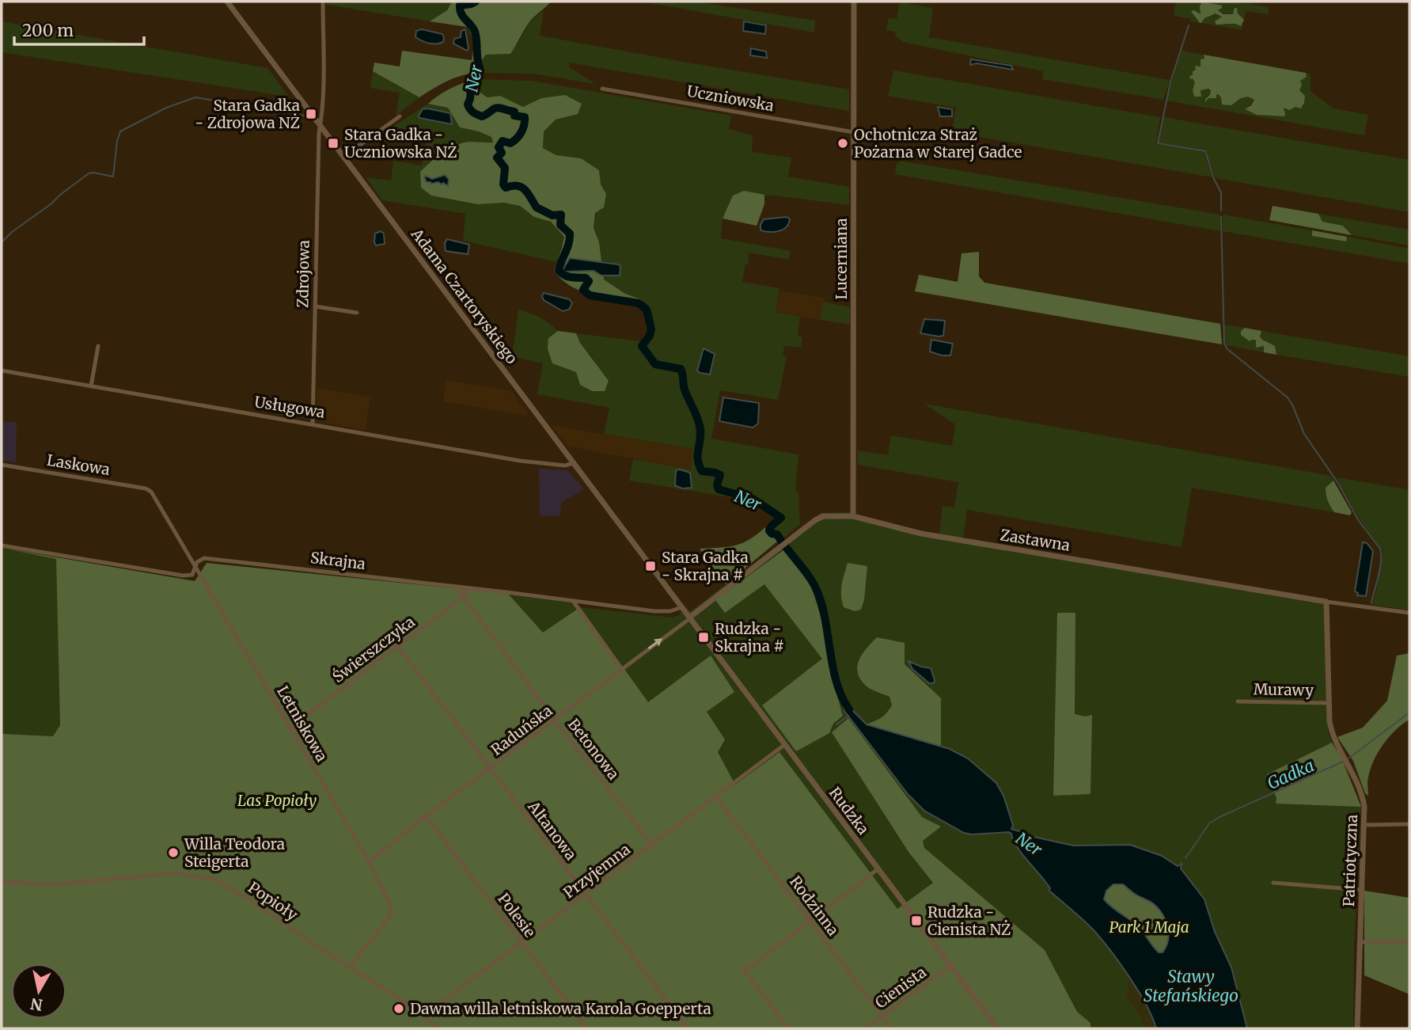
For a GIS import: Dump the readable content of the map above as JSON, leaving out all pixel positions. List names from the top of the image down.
{
  "streets": {
    "street": [
      "Uczniowska",
      "Lucerniana",
      "Zdrojowa",
      "Adama Czartoryskiego",
      "Usługowa",
      "Laskowa",
      "Zastawna",
      "Skrajna",
      "Świerszczyka",
      "Murawy",
      "Letniskowa",
      "Raduńska",
      "Betonowa",
      "Rudzka",
      "Altanowa",
      "Patriotyczna",
      "Przyjemna",
      "Popioły",
      "Rodzinna",
      "Polesie",
      "Cienista"
    ]
  },
  "crossings": [
    ["Uczniowska", "Lucerniana"],
    ["Lucerniana", "Zastawna"],
    ["Zdrojowa", "Adama Czartoryskiego"],
    ["Zdrojowa", "Usługowa"],
    ["Adama Czartoryskiego", "Usługowa"],
    ["Adama Czartoryskiego", "Skrajna"],
    ["Adama Czartoryskiego", "Rudzka"],
    ["Laskowa", "Letniskowa"],
    ["Zastawna", "Raduńska"],
    ["Zastawna", "Rudzka"],
    ["Zastawna", "Patriotyczna"],
    ["Skrajna", "Świerszczyka"],
    ["Skrajna", "Letniskowa"],
    ["Skrajna", "Betonowa"],
    ["Skrajna", "Rudzka"],
    ["Świerszczyka", "Letniskowa"],
    ["Świerszczyka", "Betonowa"],
    ["Świerszczyka", "Altanowa"],
    ["Murawy", "Patriotyczna"],
    ["Letniskowa", "Raduńska"],
    ["Letniskowa", "Popioły"],
    ["Raduńska", "Betonowa"],
    ["Raduńska", "Rudzka"],
    ["Raduńska", "Altanowa"],
    ["Raduńska", "Polesie"],
    ["Betonowa", "Przyjemna"],
    ["Rudzka", "Przyjemna"],
    ["Rudzka", "Cienista"],
    ["Altanowa", "Przyjemna"],
    ["Przyjemna", "Popioły"],
    ["Przyjemna", "Rodzinna"],
    ["Przyjemna", "Polesie"],
    ["Rodzinna", "Cienista"]
  ],
  "water": ["Ner", "Gadka", "Stawy Stefańskiego"],
  "parks": ["Las Popioły", "Park 1 Maja"],
  "places": {
    "transit": [
      "Stara Gadka - Zdrojowa NŻ",
      "Stara Gadka - Uczniowska NŻ",
      "Stara Gadka - Skrajna #",
      "Rudzka - Skrajna #",
      "Rudzka - Cienista NŻ"
    ],
    "other": ["Ochotnicza Straż Pożarna w Starej Gadce", "Willa Teodora Steigerta", "Dawna willa letniskowa Karola Goepperta"]
  },
  "scale_bar": "200 m",
  "north": "bottom"
}
